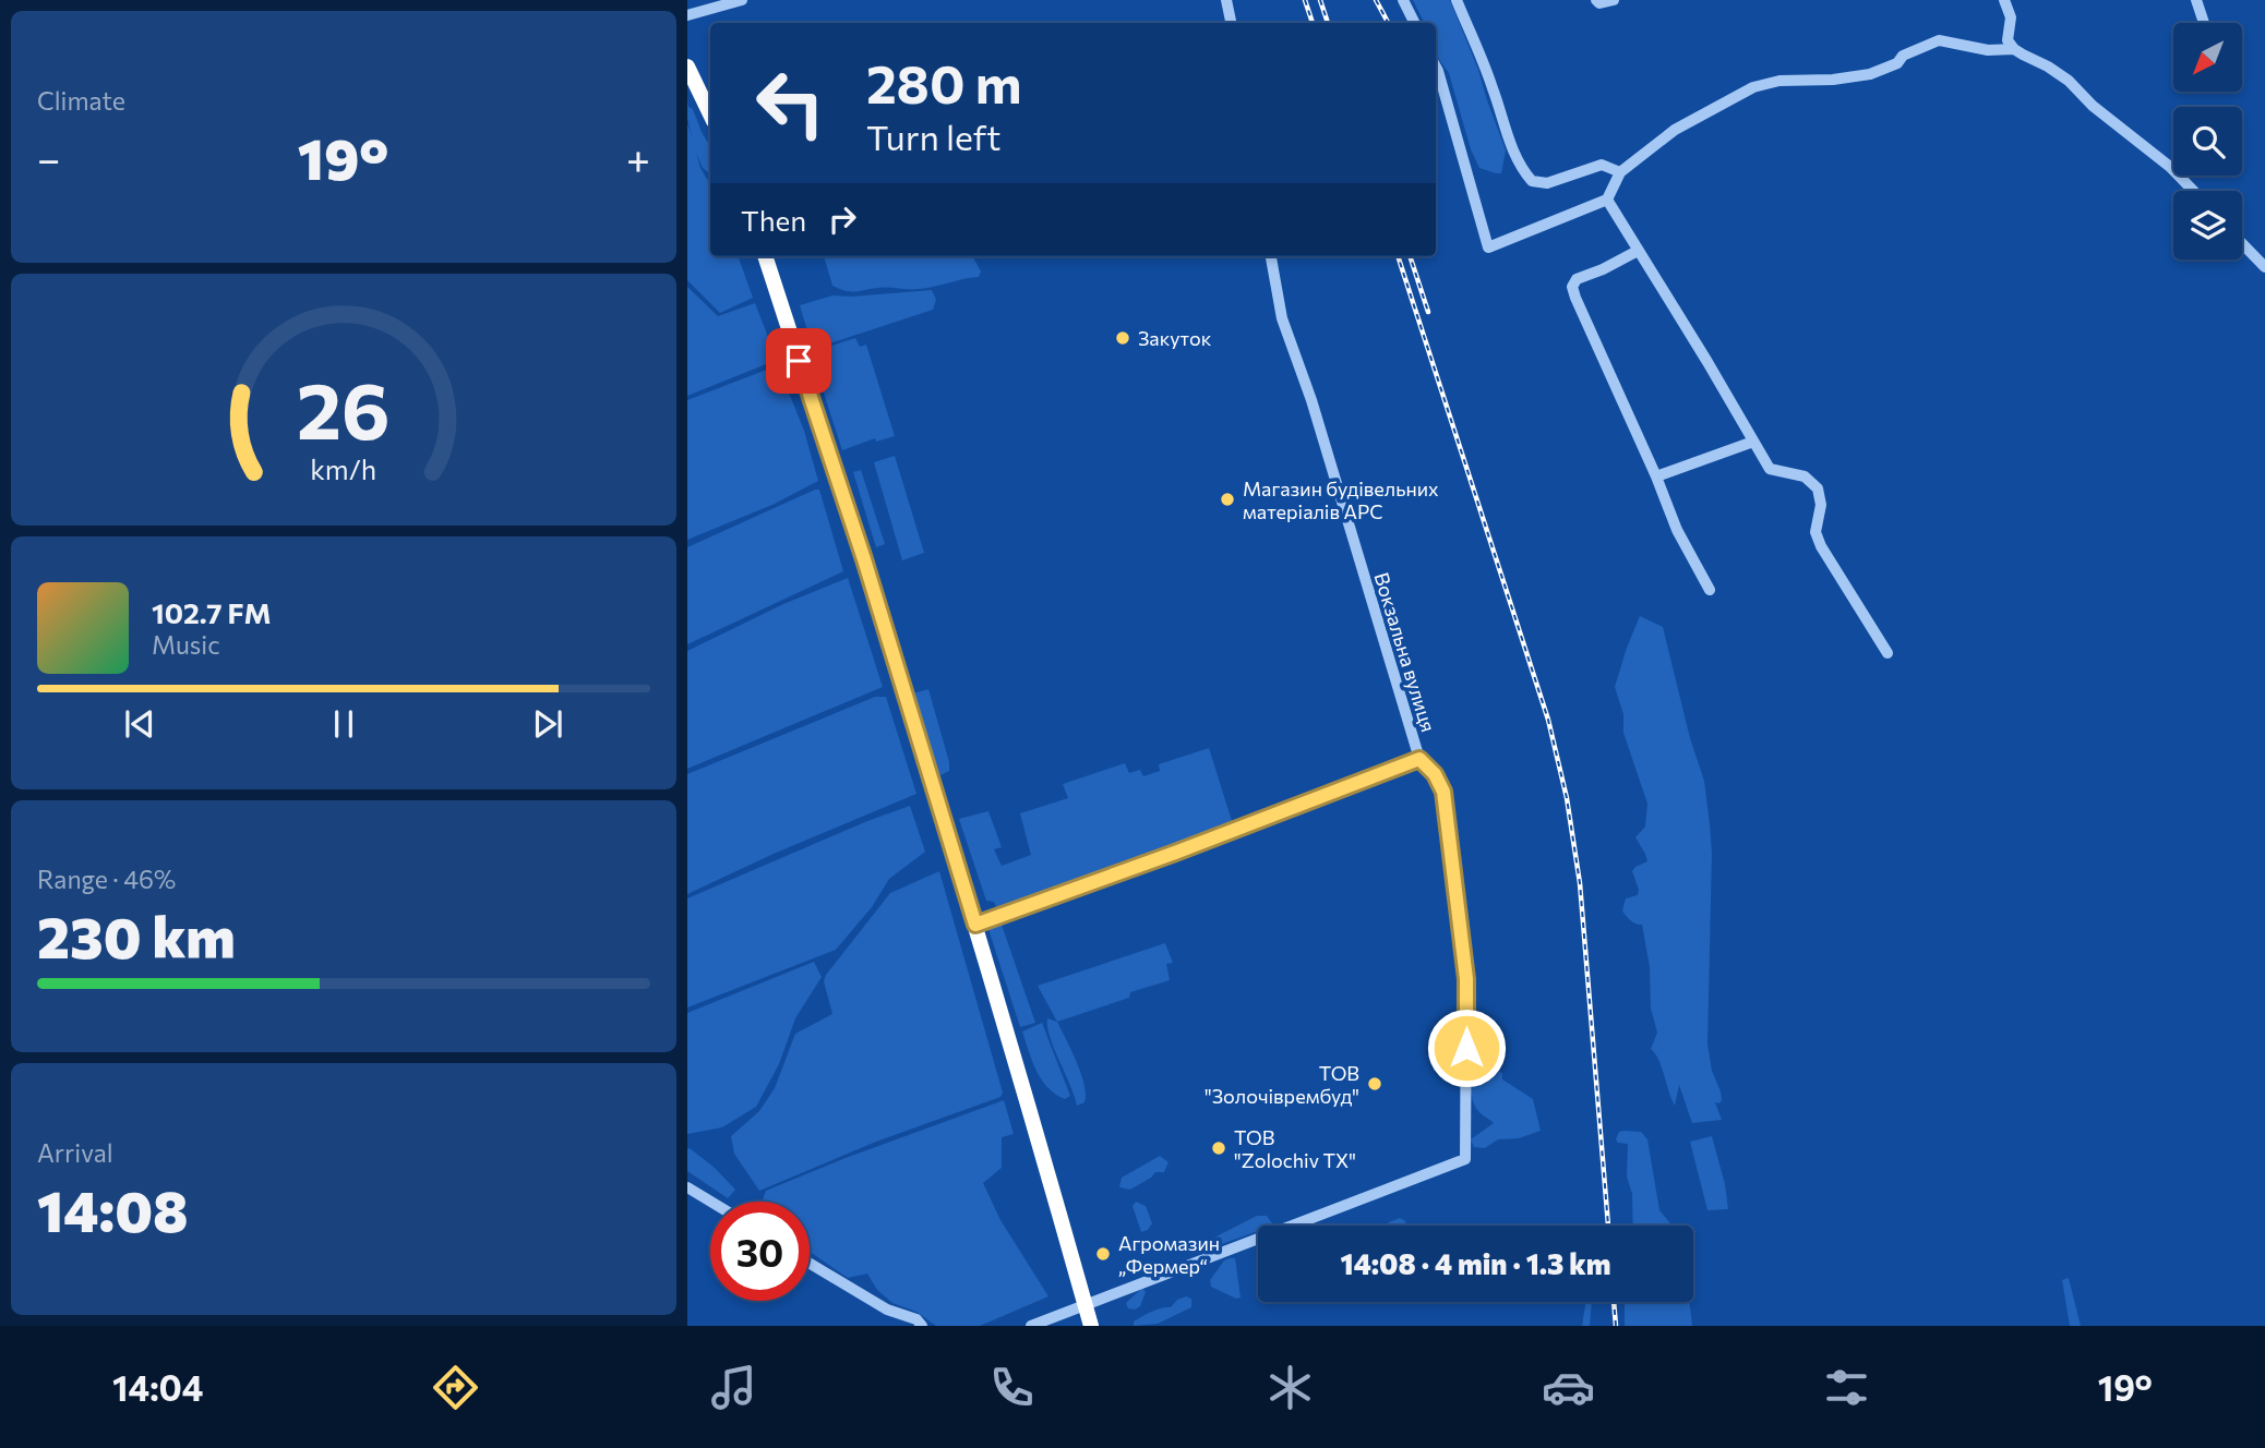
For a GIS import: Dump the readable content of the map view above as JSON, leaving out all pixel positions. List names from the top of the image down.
{
  "streets": {
    "street": ["Вокзальна вулиця"]
  },
  "places": [
    "Закуток",
    "Магазин будівельних матеріалів APC",
    "ТОВ \"Золочіврембуд\"",
    "ТОВ \"Zolochiv TX\"",
    "Агромазин „Фермер“"
  ],
  "north": "bottom left",
  "page": {
    "tile": [
      "Climate",
      ["Range · 46%", "230 km"],
      ["Arrival", "14:08"]
    ],
    "turn": ["280 m", "Turn left"],
    "heat": ["−", "19°", "+"],
    "then": "Then",
    "song": ["102.7 FM", "Music"],
    "limit": "30",
    "trip": "14:08 · 4 min · 1.3 km",
    "tabs": ["14:04", "19°"],
    "gauge": ["26", "km/h"]
  }
}
